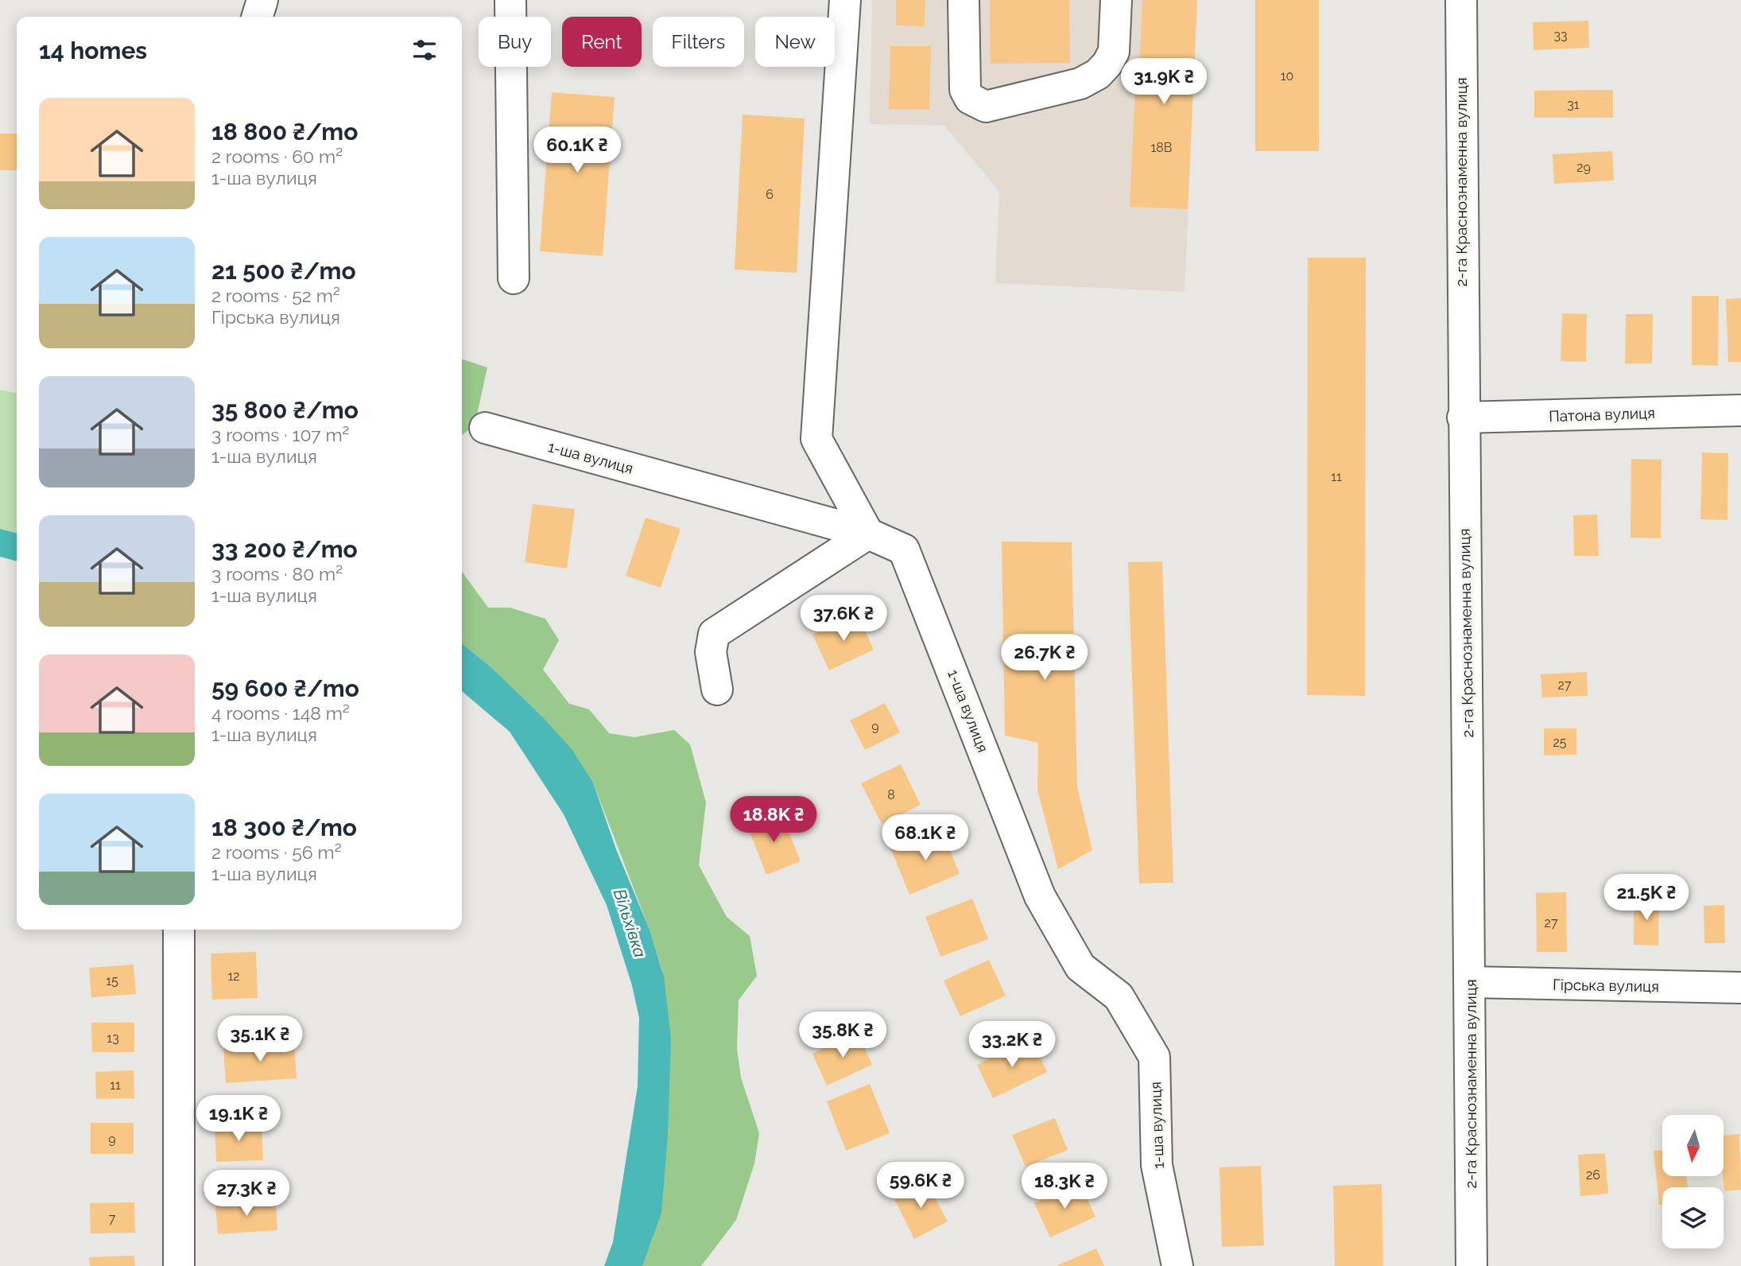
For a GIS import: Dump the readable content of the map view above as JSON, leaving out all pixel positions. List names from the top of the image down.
{
  "streets": {
    "street": [
      "2-га Краснознаменна вулиця",
      "Патона вулиця",
      "1-ша вулиця",
      "Гірська вулиця"
    ]
  },
  "crossings": [
    ["2-га Краснознаменна вулиця", "Патона вулиця"],
    ["2-га Краснознаменна вулиця", "Гірська вулиця"]
  ],
  "water": ["Вільхівка"],
  "house_numbers": [
    "33",
    "10",
    "31",
    "18В",
    "29",
    "6",
    "11",
    "27",
    "9",
    "25",
    "8",
    "27",
    "12",
    "15",
    "13",
    "11",
    "9",
    "26",
    "7"
  ],
  "north": "bottom",
  "page": {
    "chip": [
      "Buy",
      "Rent",
      "Filters",
      "New"
    ],
    "heading": "14 homes",
    "price": [
      "31.9K ₴",
      "60.1K ₴",
      "37.6K ₴",
      "26.7K ₴",
      "18.8K ₴",
      "68.1K ₴",
      "21.5K ₴",
      "35.8K ₴",
      "35.1K ₴",
      "33.2K ₴",
      "19.1K ₴",
      "59.6K ₴",
      "18.3K ₴",
      "27.3K ₴"
    ],
    "list": [
      {
        "name": "18 800 ₴/mo",
        "note": "2 rooms · 60 m² · 1-ша вулиця"
      },
      {
        "name": "21 500 ₴/mo",
        "note": "2 rooms · 52 m² · Гірська вулиця"
      },
      {
        "name": "35 800 ₴/mo",
        "note": "3 rooms · 107 m² · 1-ша вулиця"
      },
      {
        "name": "33 200 ₴/mo",
        "note": "3 rooms · 80 m² · 1-ша вулиця"
      },
      {
        "name": "59 600 ₴/mo",
        "note": "4 rooms · 148 m² · 1-ша вулиця"
      },
      {
        "name": "18 300 ₴/mo",
        "note": "2 rooms · 56 m² · 1-ша вулиця"
      }
    ]
  }
}
